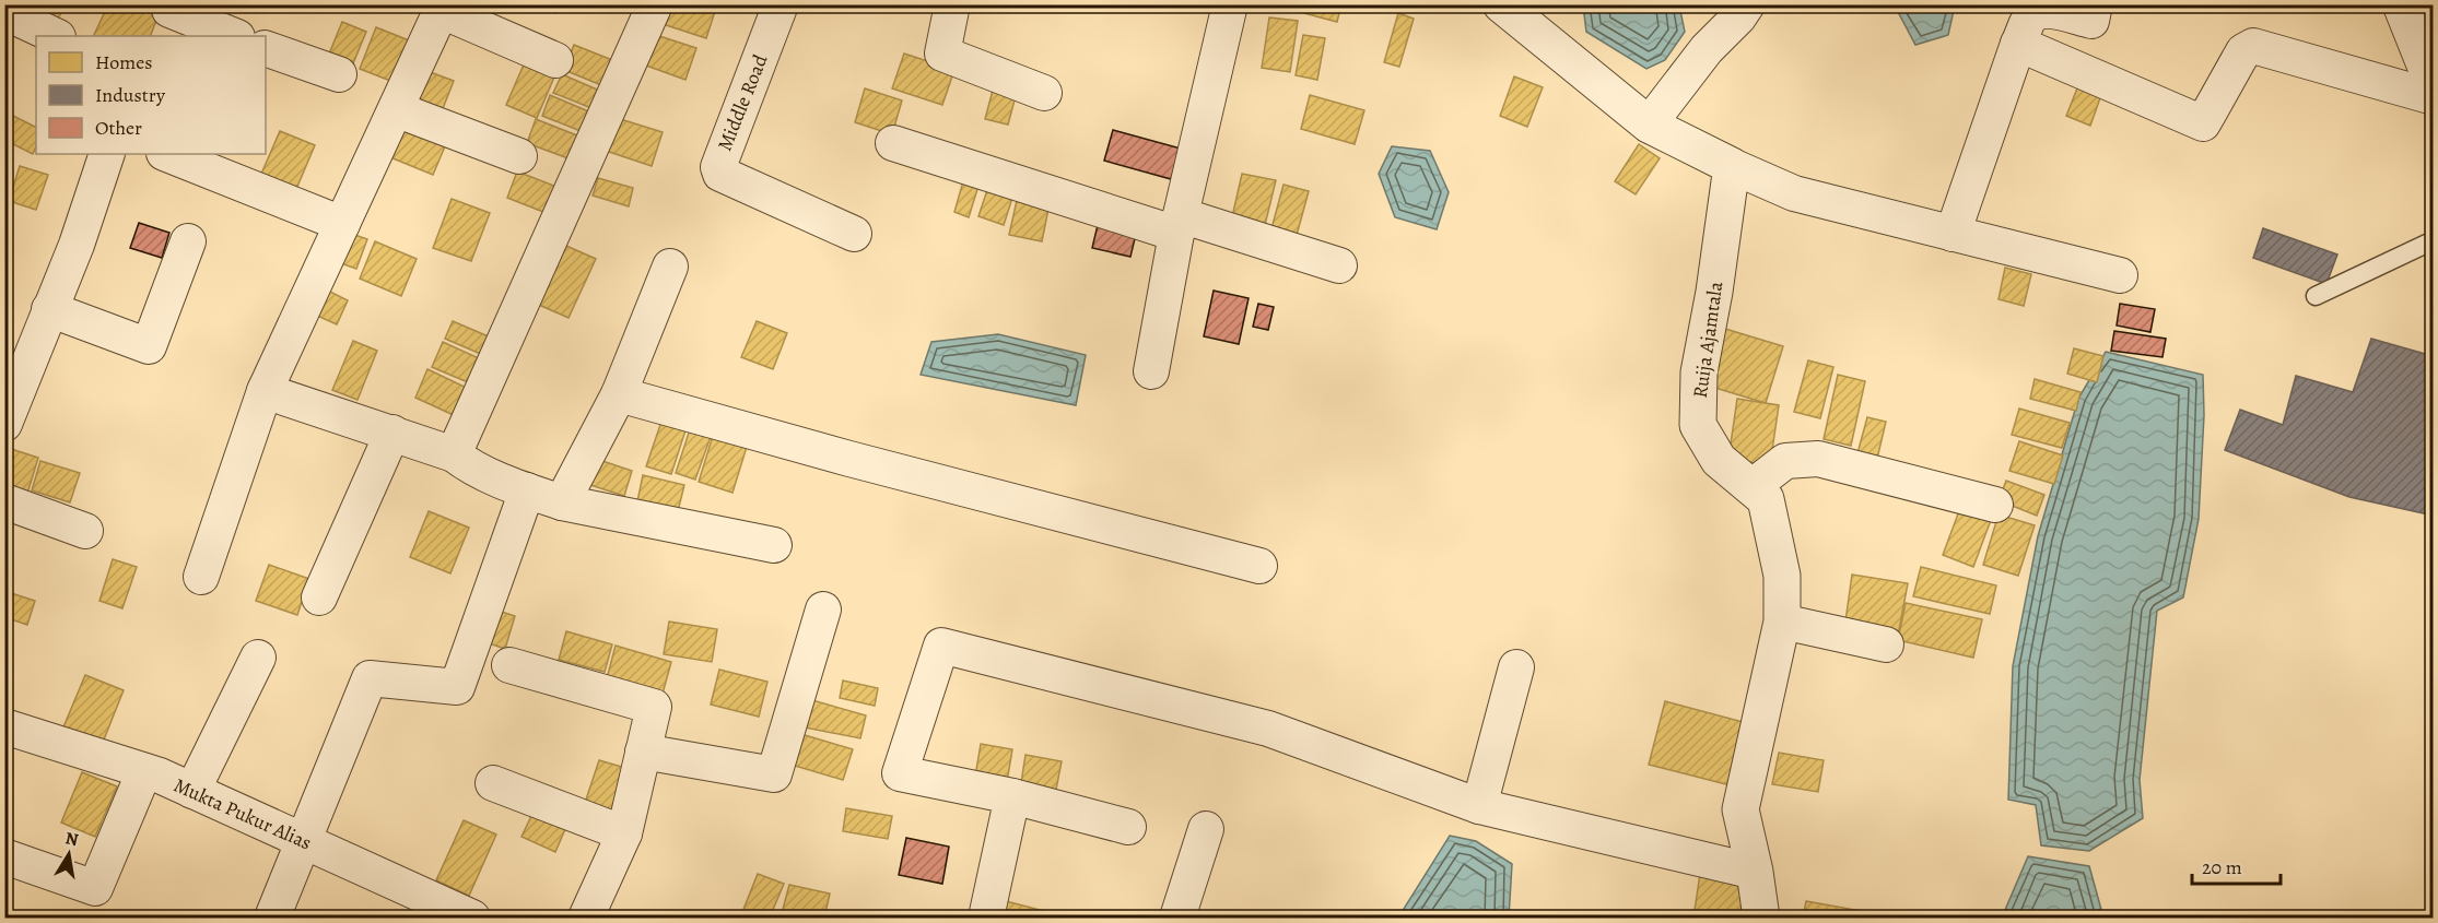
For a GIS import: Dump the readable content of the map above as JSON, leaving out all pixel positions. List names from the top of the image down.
{
  "streets": {
    "street": ["Middle Road", "Ruija Ajamtala", "Mukta Pukur Alias"]
  },
  "legend": ["Homes", "Industry", "Other"],
  "scale_bar": "20 m",
  "north": "top"
}
